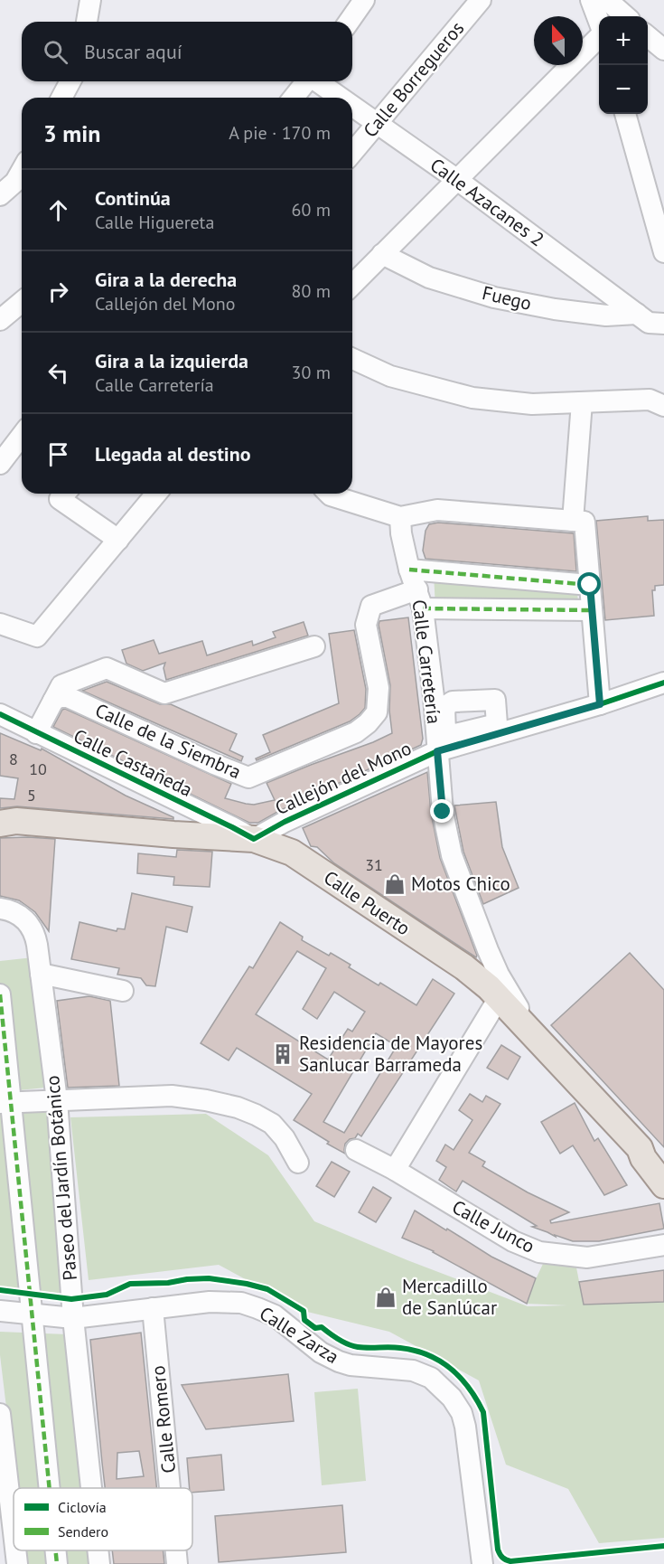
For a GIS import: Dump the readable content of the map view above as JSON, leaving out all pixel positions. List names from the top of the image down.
{
  "streets": {
    "main road": ["Calle Puerto"],
    "street": [
      "Calle Borregueros",
      "Calle Azacanes 2",
      "Fuego",
      "Calle Carretería",
      "Calle de la Siembra",
      "Calle Castañeda",
      "Callejón del Mono",
      "Paseo del Jardín Botánico",
      "Calle Junco",
      "Calle Zarza",
      "Calle Romero"
    ]
  },
  "crossings": [
    ["Calle Borregueros", "Calle Azacanes 2"],
    ["Calle Azacanes 2", "Fuego"],
    ["Calle Carretería", "Calle de la Siembra"],
    ["Calle Carretería", "Callejón del Mono"],
    ["Calle Carretería", "Calle Puerto"],
    ["Calle Castañeda", "Callejón del Mono"],
    ["Calle Castañeda", "Calle Puerto"],
    ["Callejón del Mono", "Calle Puerto"],
    ["Paseo del Jardín Botánico", "Calle Zarza"],
    ["Calle Zarza", "Calle Romero"]
  ],
  "places": {
    "shop": ["Motos Chico", "Mercadillo de Sanlúcar"],
    "building": ["Residencia de Mayores Sanlucar Barrameda"]
  },
  "house_numbers": [
    "8",
    "10",
    "5",
    "31"
  ],
  "legend": ["Ciclovía", "Sendero"],
  "north": "top",
  "page": {
    "map_buttons": ["+", "−"],
    "search": "Buscar aquí",
    "heading": ["3 min", "A pie · 170 m"],
    "list": [
      ["Continúa", "Calle Higuereta", "60 m"],
      ["Gira a la derecha", "Callejón del Mono", "80 m"],
      ["Gira a la izquierda", "Calle Carretería", "30 m"],
      "Llegada al destino"
    ]
  }
}
